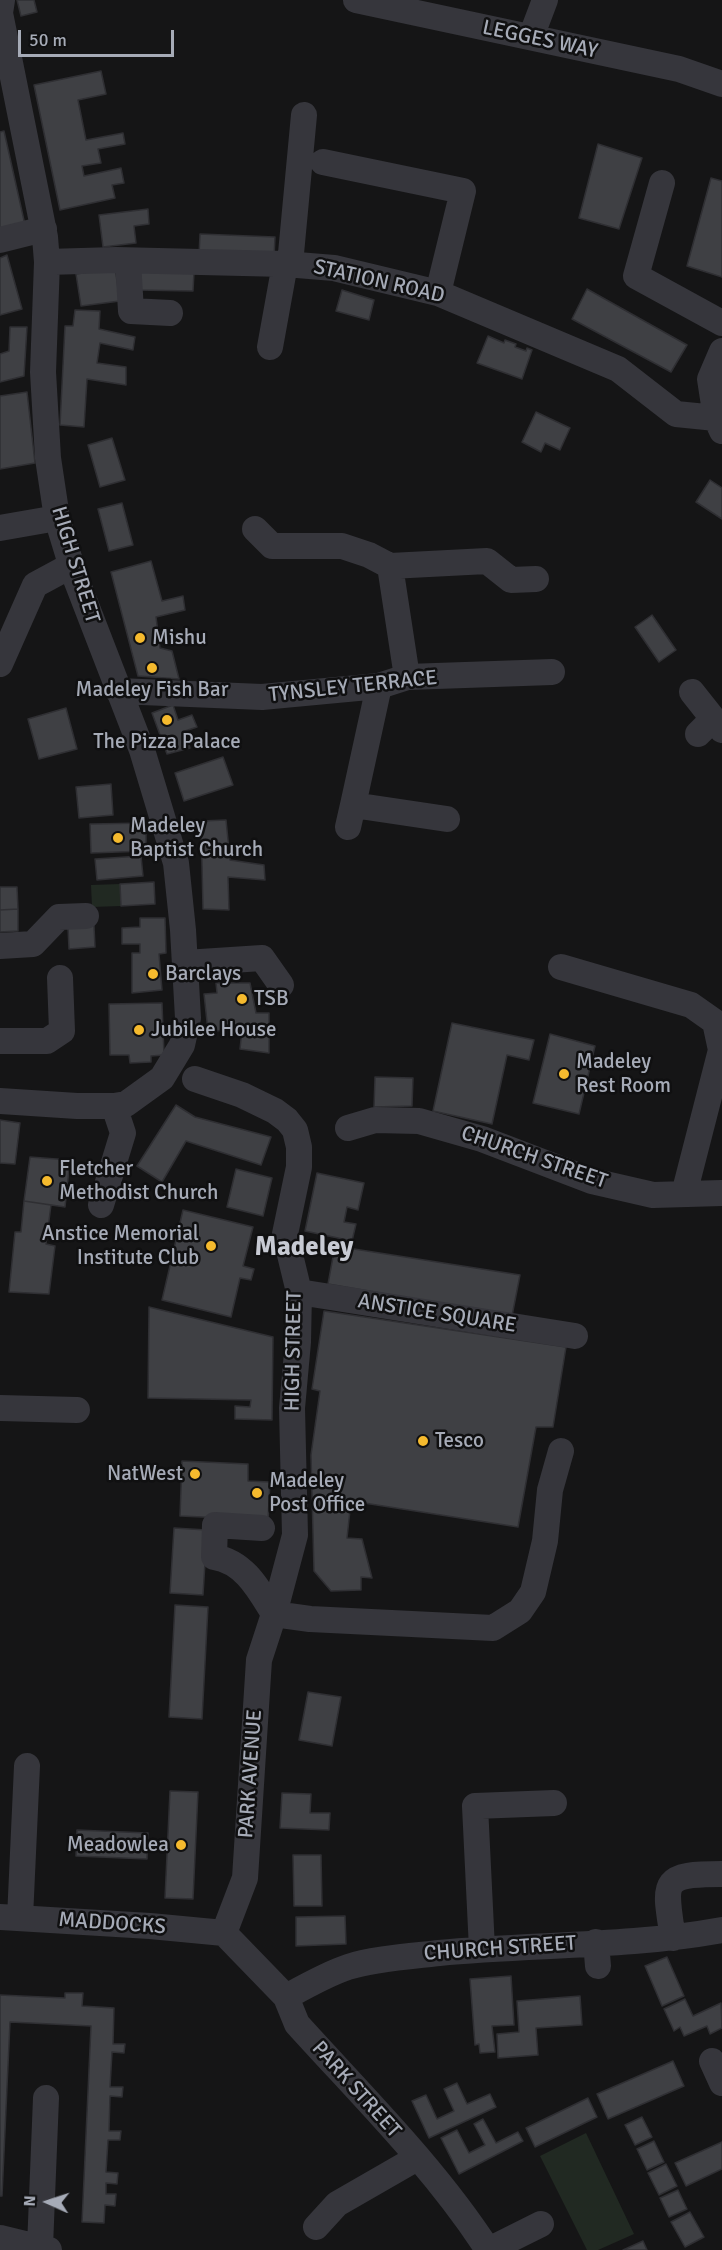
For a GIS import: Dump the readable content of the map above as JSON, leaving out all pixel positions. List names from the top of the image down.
{
  "streets": {
    "street": [
      "LEGGES WAY",
      "STATION ROAD",
      "HIGH STREET",
      "TYNSLEY TERRACE",
      "CHURCH STREET",
      "ANSTICE SQUARE",
      "PARK AVENUE",
      "MADDOCKS",
      "PARK STREET"
    ]
  },
  "crossings": [
    ["STATION ROAD", "HIGH STREET"],
    ["HIGH STREET", "TYNSLEY TERRACE"],
    ["HIGH STREET", "ANSTICE SQUARE"],
    ["HIGH STREET", "PARK AVENUE"],
    ["CHURCH STREET", "PARK STREET"],
    ["PARK AVENUE", "MADDOCKS"],
    ["PARK AVENUE", "PARK STREET"],
    ["MADDOCKS", "PARK STREET"]
  ],
  "districts": ["Madeley"],
  "places": [
    "Mishu",
    "Madeley Fish Bar",
    "The Pizza Palace",
    "Madeley Baptist Church",
    "Barclays",
    "TSB",
    "Jubilee House",
    "Madeley Rest Room",
    "Fletcher Methodist Church",
    "Anstice Memorial Institute Club",
    "Tesco",
    "NatWest",
    "Madeley Post Office",
    "Meadowlea"
  ],
  "scale_bar": "50 m",
  "north": "left"
}
